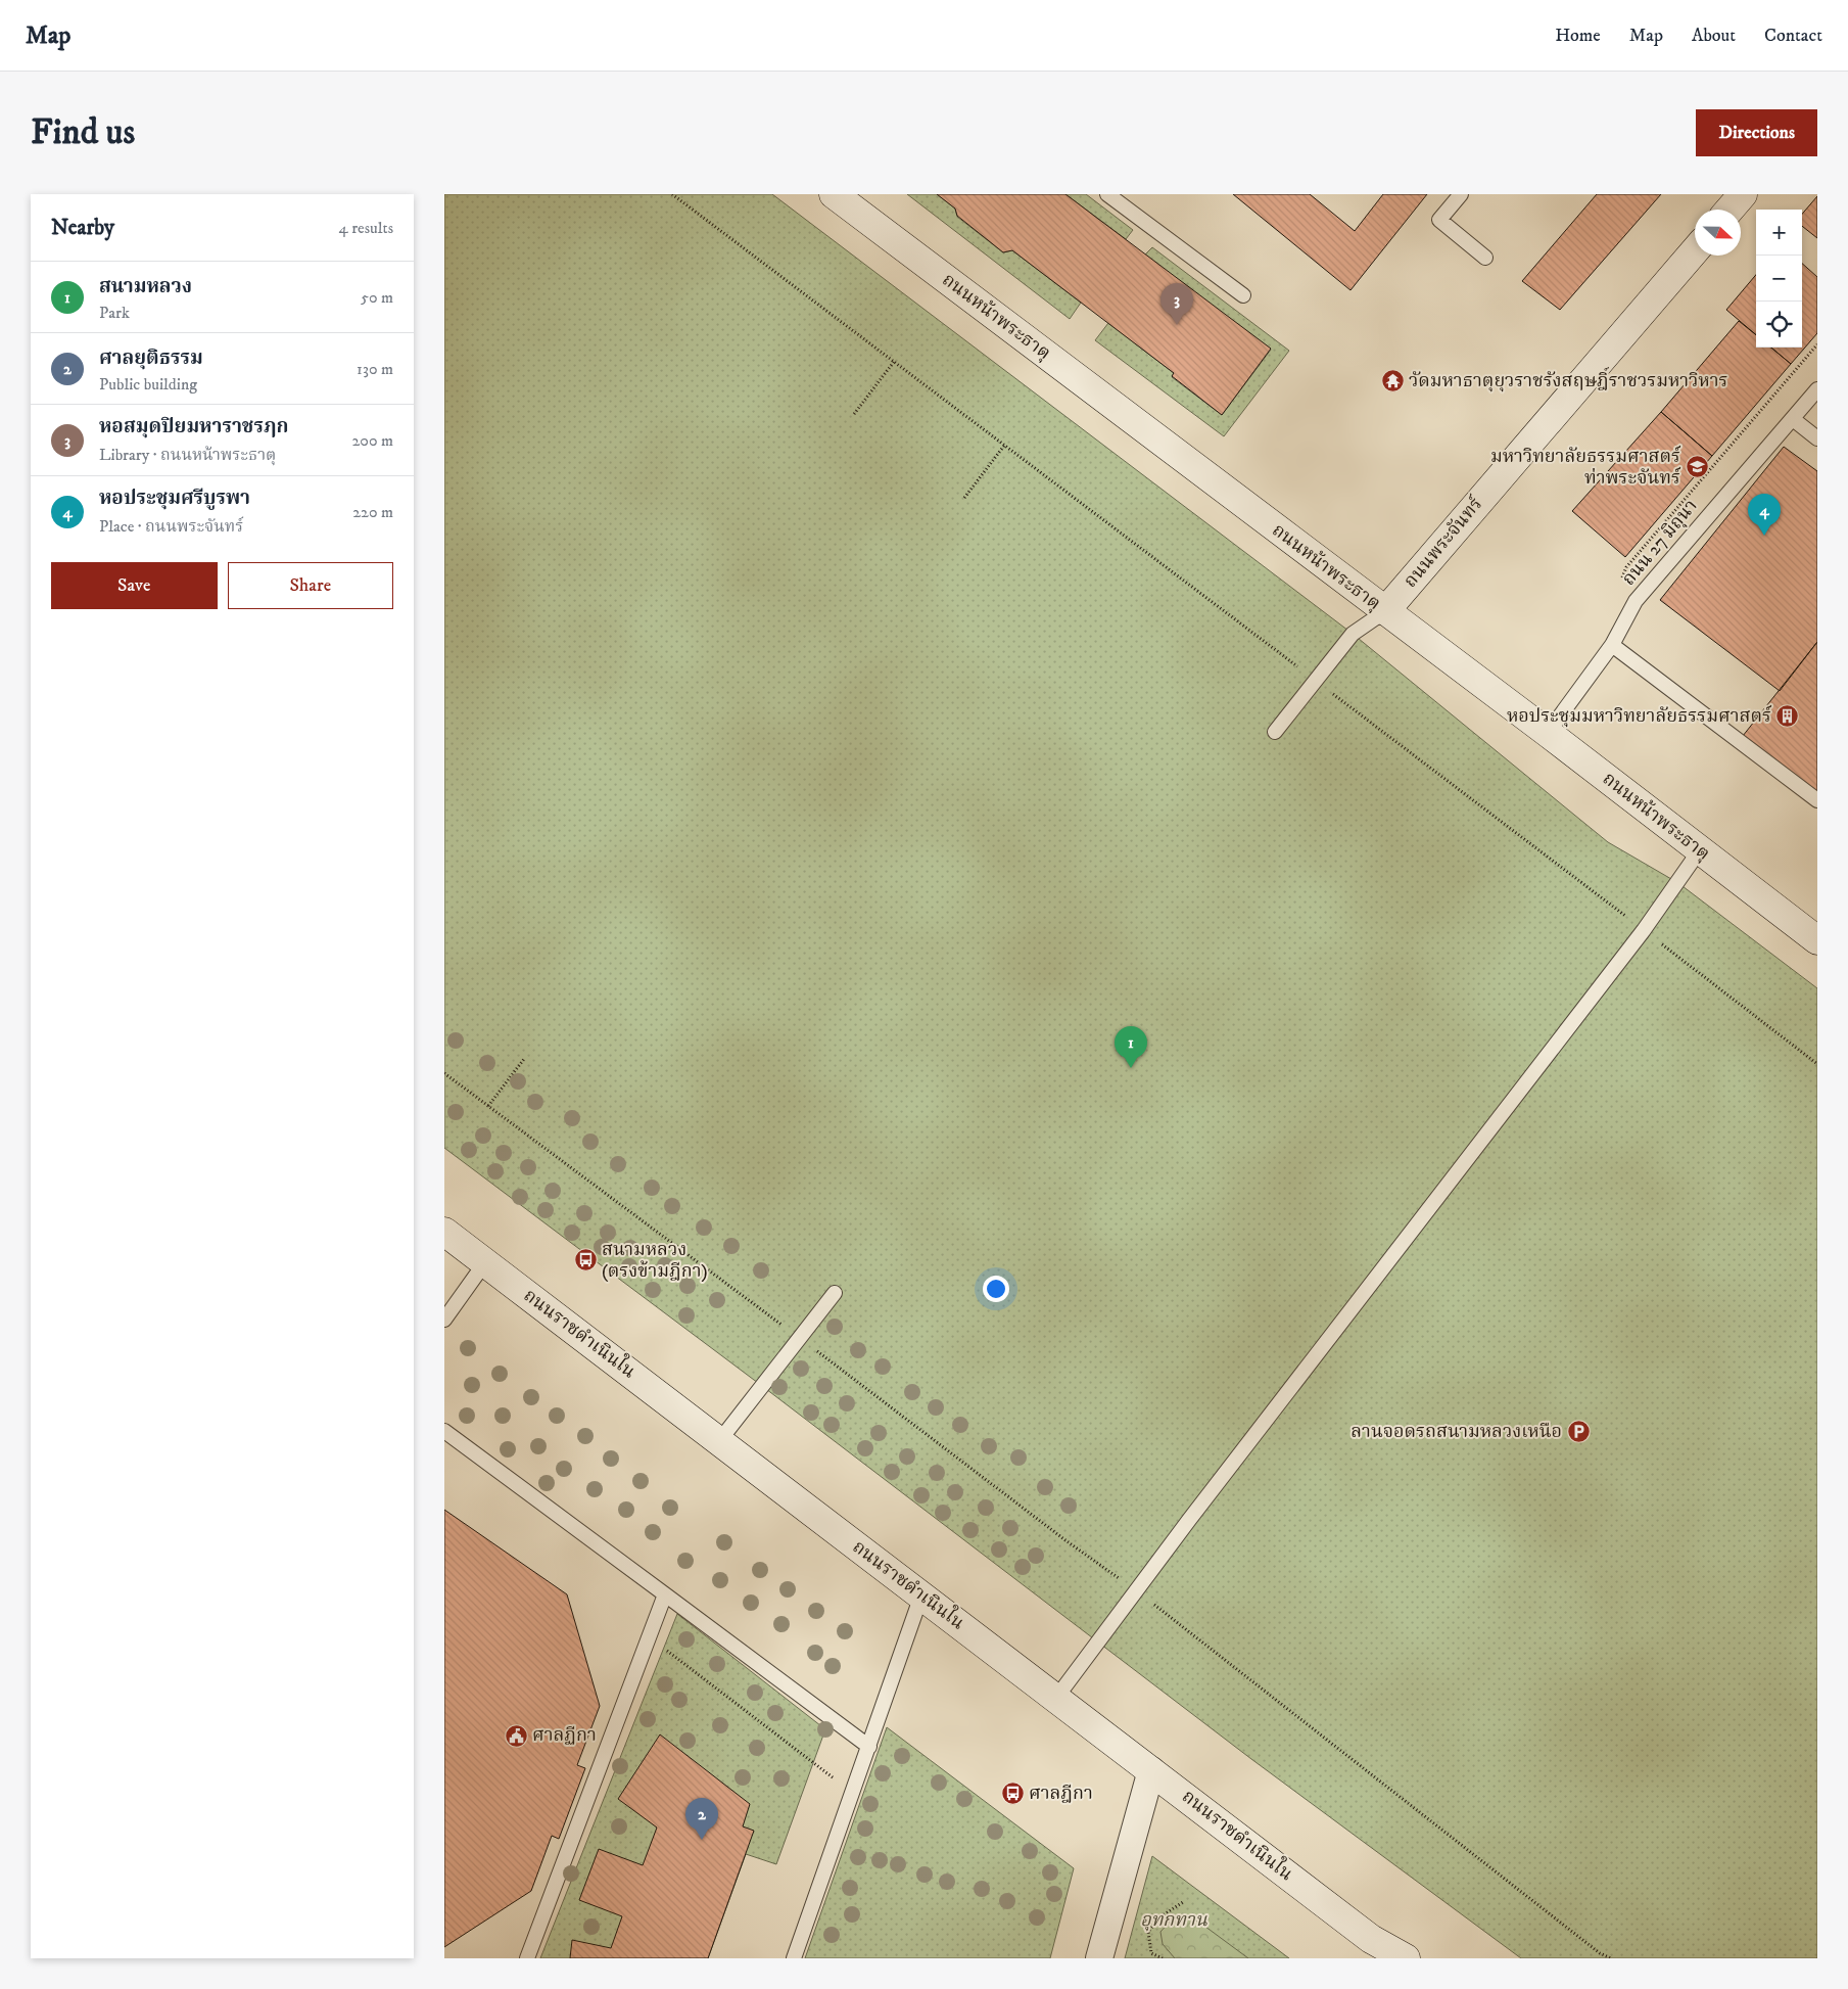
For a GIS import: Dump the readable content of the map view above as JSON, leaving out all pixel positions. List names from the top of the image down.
{
  "streets": {
    "street": ["ถนนหน้าพระธาตุ", "ถนนพระจันทร์", "ถนนราชดำเนินใน"],
    "lane": ["ถนน 27 มิถุนา"]
  },
  "crossings": [
    ["ถนนหน้าพระธาตุ", "ถนนพระจันทร์"],
    ["ถนนหน้าพระธาตุ", "ถนน 27 มิถุนา"]
  ],
  "parks": ["อุทกทาน"],
  "places": {
    "temple": ["วัดมหาธาตุยุวราชรังสฤษฎิ์ราชวรมหาวิหาร"],
    "school or university": ["มหาวิทยาลัยธรรมศาสตร์ ท่าพระจันทร์"],
    "building": ["หอประชุมมหาวิทยาลัยธรรมศาสตร์"],
    "bus stop": ["สนามหลวง (ตรงข้ามฎีกา)", "ศาลฎีกา"],
    "parking": ["ลานจอดรถสนามหลวงเหนือ"],
    "public building": ["ศาลฏีกา"]
  },
  "north": "right",
  "page": {
    "header": "Map",
    "nav": [
      "Home",
      "Map",
      "About",
      "Contact"
    ],
    "buttons": [
      "Directions",
      ["Save", "Share"]
    ],
    "title": "Find us",
    "heading": ["Nearby", "4 results"],
    "map_buttons": ["+", "−"],
    "list": [
      {
        "mark": "1",
        "name": "สนามหลวง",
        "note": "Park",
        "value": "50 m"
      },
      {
        "mark": "2",
        "name": "ศาลยุติธรรม",
        "note": "Public building",
        "value": "130 m"
      },
      {
        "mark": "3",
        "name": "หอสมุดปิยมหาราชรฦก",
        "note": "Library · ถนนหน้าพระธาตุ",
        "value": "200 m"
      },
      {
        "mark": "4",
        "name": "หอประชุมศรีบูรพา",
        "note": "Place · ถนนพระจันทร์",
        "value": "220 m"
      }
    ],
    "pins": [
      "3",
      "4",
      "1",
      "2"
    ]
  }
}
